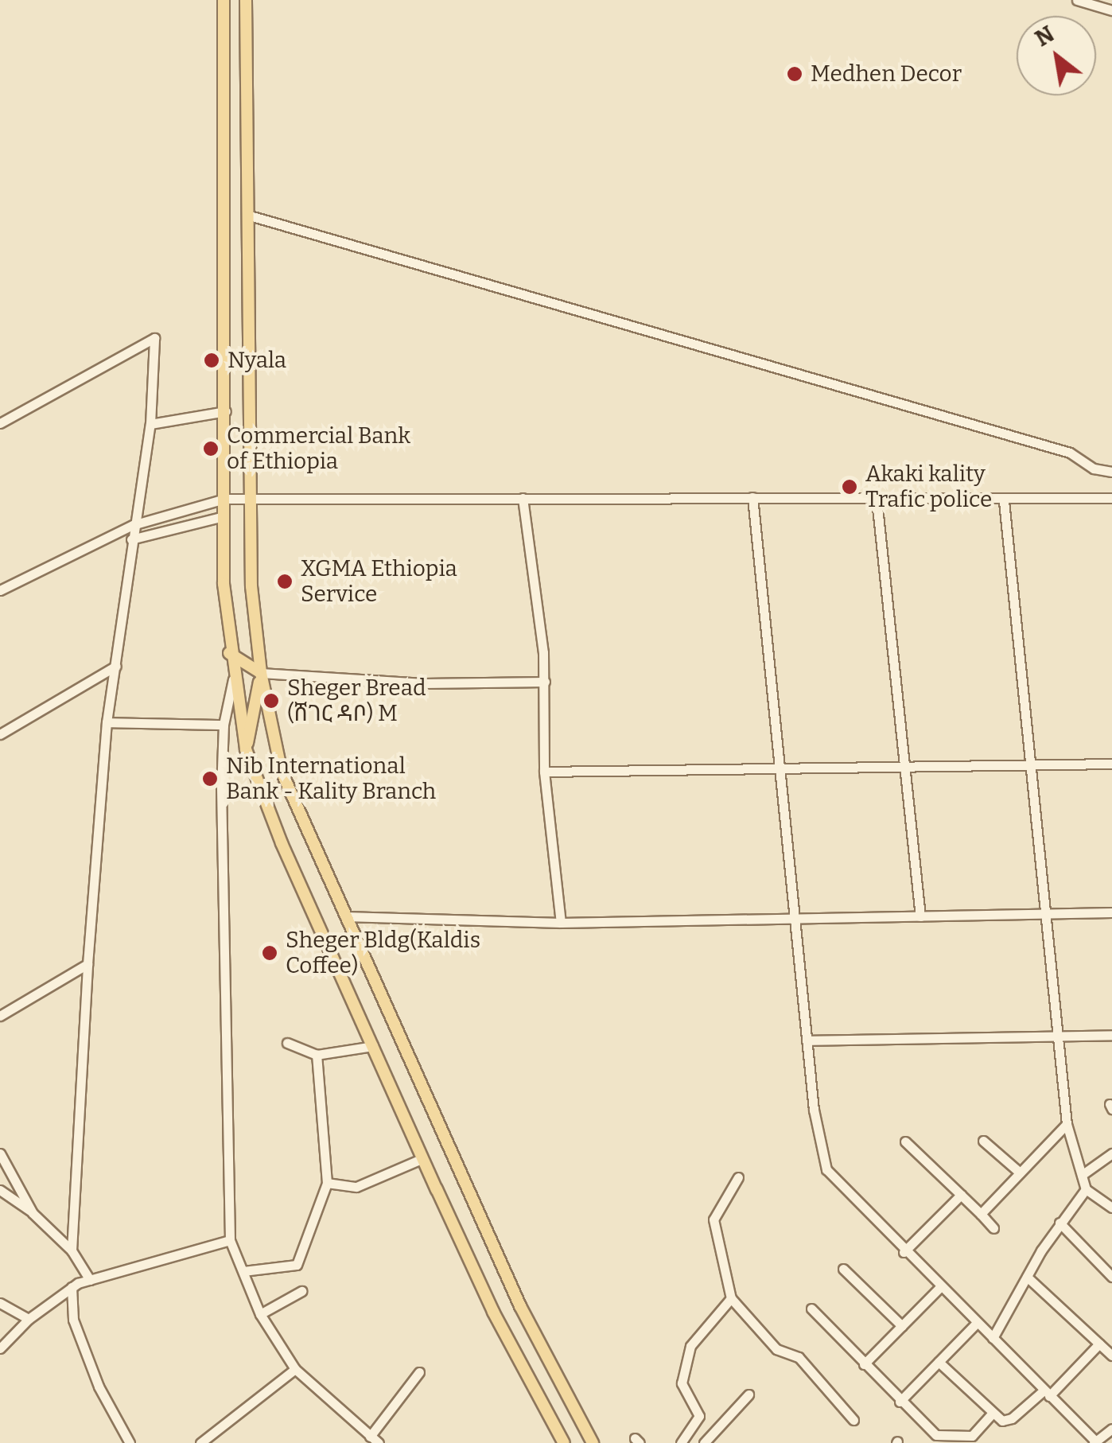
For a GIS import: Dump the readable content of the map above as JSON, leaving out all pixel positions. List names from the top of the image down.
{
  "places": [
    "Medhen Decor",
    "Nyala",
    "Commercial Bank of Ethiopia",
    "Akaki kality Trafic police",
    "XGMA Ethiopia Service",
    "Sheger Bread (ሸገር ዳቦ) M",
    "Nib International Bank - Kality Branch",
    "Sheger Bldg(Kaldis Coffee)"
  ],
  "north": "top left"
}
